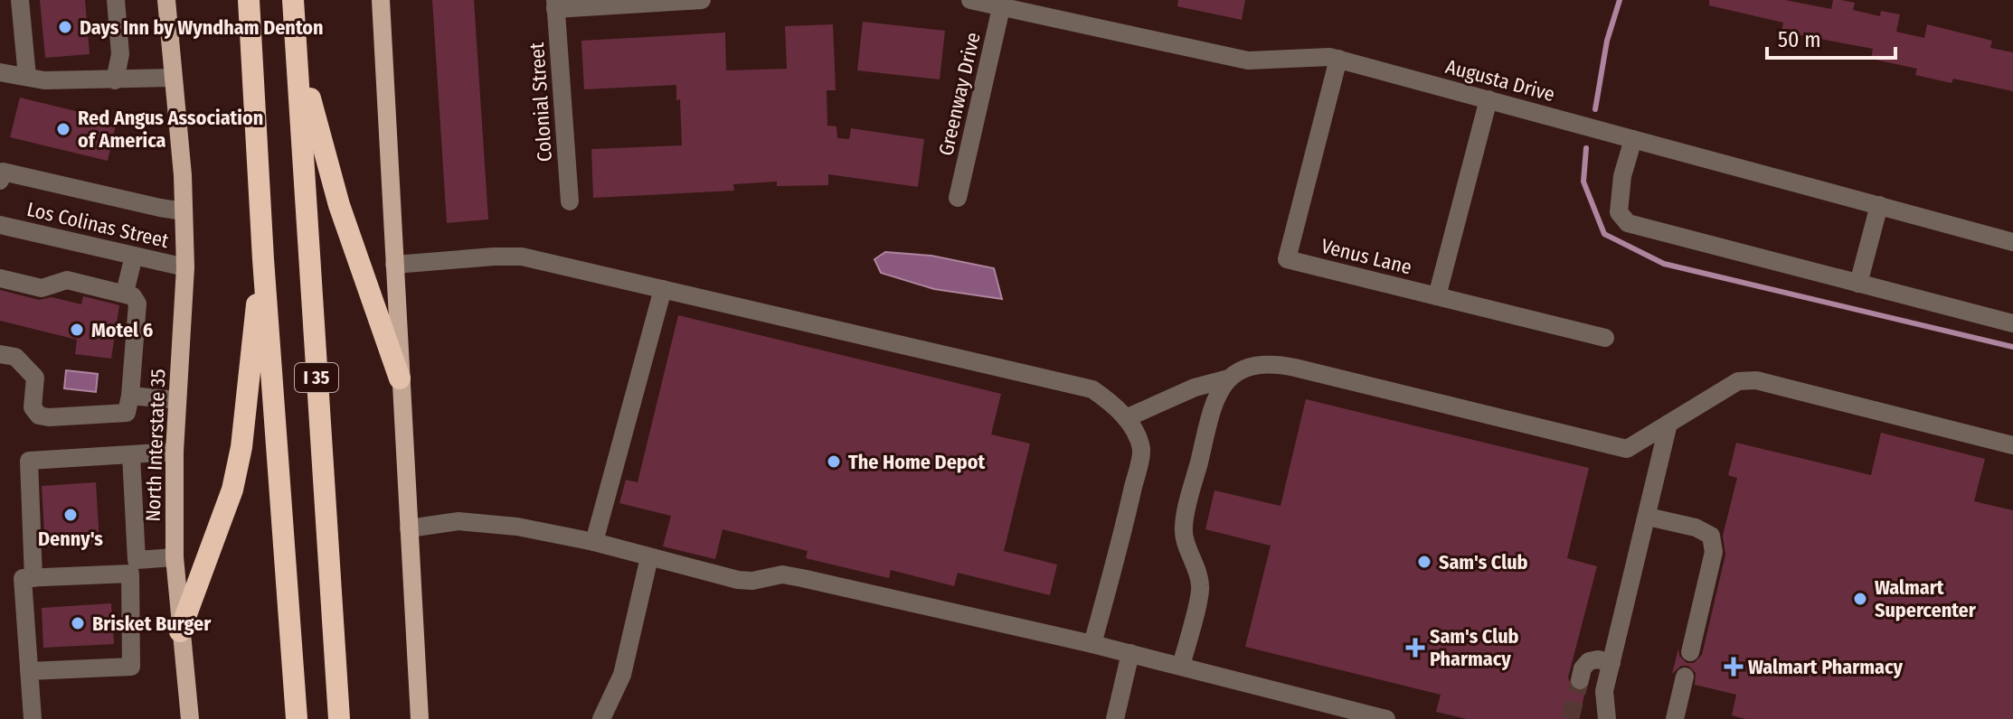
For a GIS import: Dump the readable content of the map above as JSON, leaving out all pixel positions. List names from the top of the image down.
{
  "streets": {
    "highway": ["I 35"],
    "main road": ["North Interstate 35"],
    "street": [
      "Augusta Drive",
      "Greenway Drive",
      "Colonial Street",
      "Los Colinas Street",
      "Venus Lane"
    ]
  },
  "crossings": [
    ["Augusta Drive", "Greenway Drive"],
    ["Augusta Drive", "Venus Lane"],
    ["Los Colinas Street", "North Interstate 35"]
  ],
  "places": {
    "other": [
      "Days Inn by Wyndham Denton",
      "Red Angus Association of America",
      "Motel 6",
      "The Home Depot",
      "Denny's",
      "Sam's Club",
      "Walmart Supercenter",
      "Brisket Burger"
    ],
    "health": ["Sam's Club Pharmacy", "Walmart Pharmacy"]
  },
  "scale_bar": "50 m"
}
